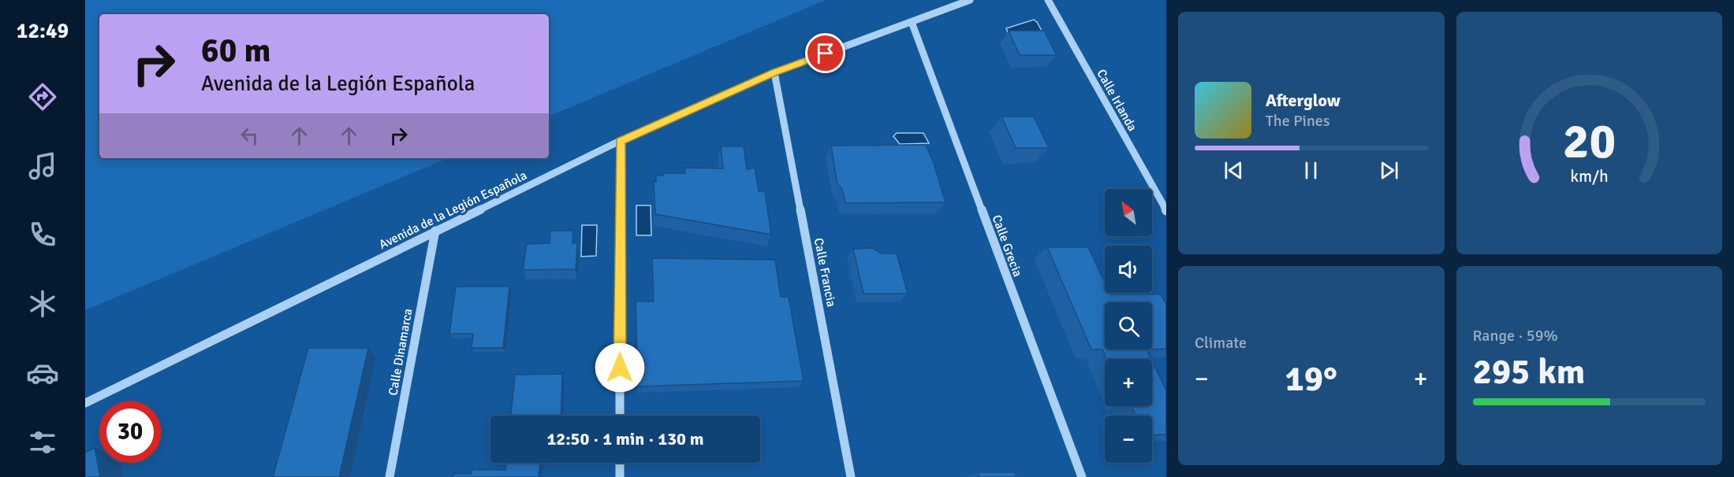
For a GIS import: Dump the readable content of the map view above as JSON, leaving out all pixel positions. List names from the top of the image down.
{
  "streets": {
    "street": [
      "Calle Irlanda",
      "Avenida de la Legión Española",
      "Calle Grecia",
      "Calle Francia",
      "Calle Dinamarca"
    ]
  },
  "crossings": [
    ["Avenida de la Legión Española", "Calle Grecia"],
    ["Avenida de la Legión Española", "Calle Francia"],
    ["Avenida de la Legión Española", "Calle Dinamarca"]
  ],
  "north": "top left",
  "page": {
    "tabs": "12:49",
    "turn": ["60 m", "Avenida de la Legión Española"],
    "song": ["Afterglow", "The Pines"],
    "map_buttons": ["+", "−"],
    "tile": [
      "Climate",
      ["Range · 59%", "295 km"]
    ],
    "heat": ["−", "19°", "+"],
    "limit": "30",
    "trip": "12:50 · 1 min · 130 m",
    "gauge": ["20", "km/h"]
  }
}
